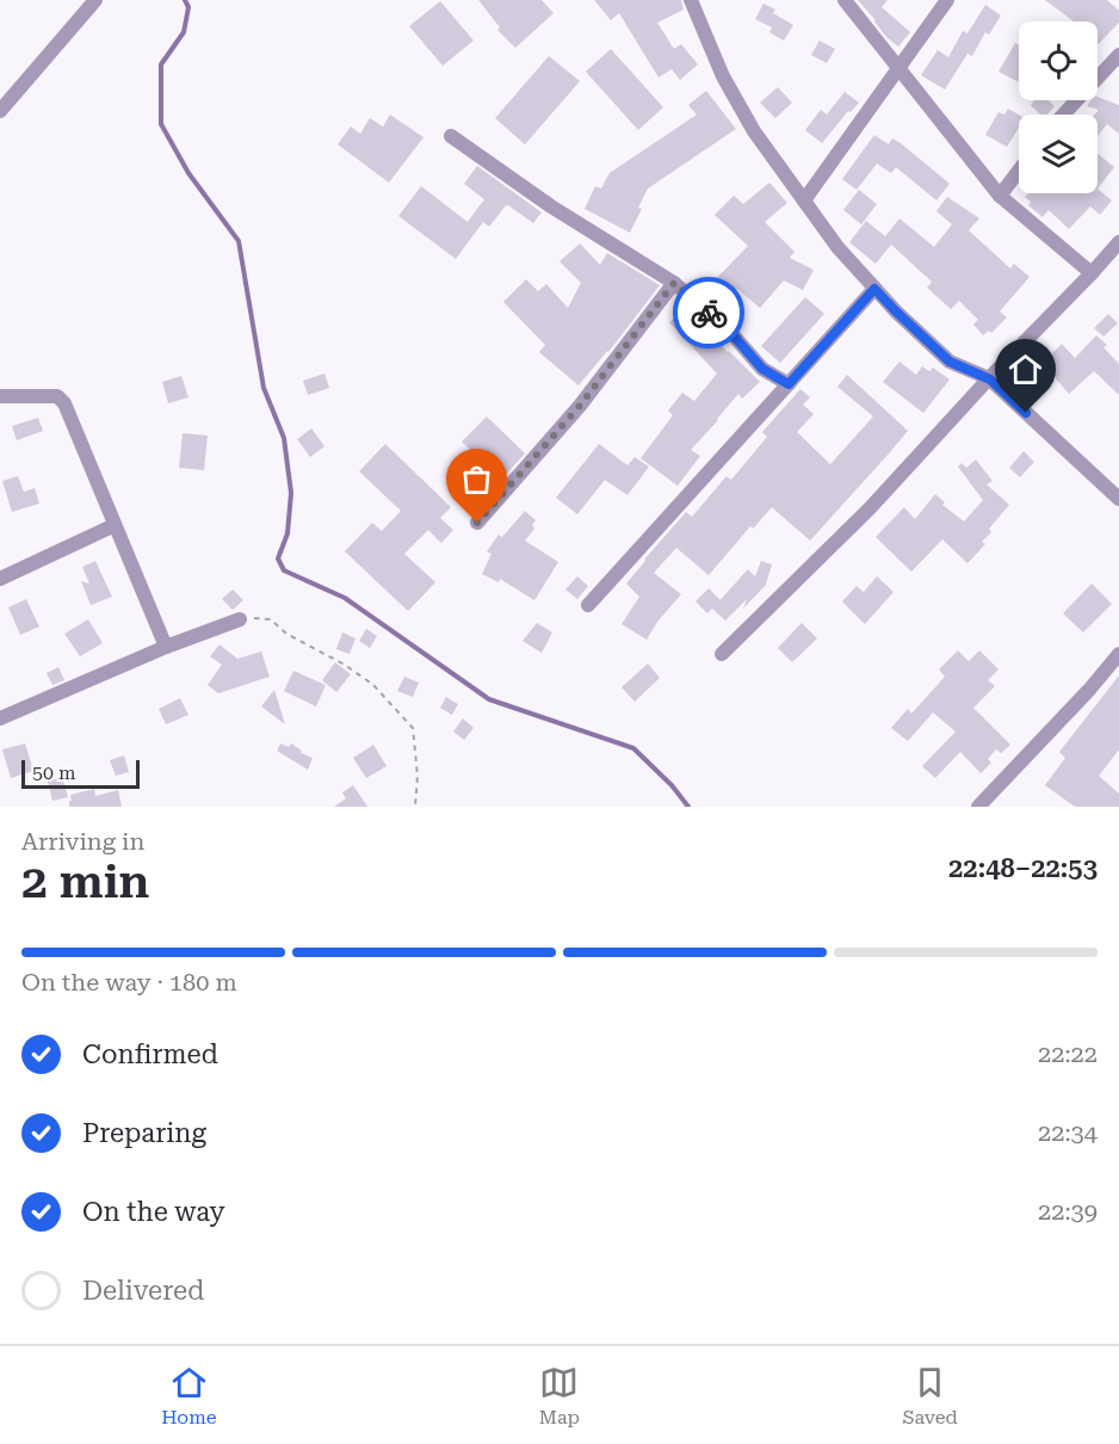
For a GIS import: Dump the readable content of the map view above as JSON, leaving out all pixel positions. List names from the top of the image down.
{
  "scale_bar": "50 m",
  "page": {
    "scale": "50 m",
    "heading": ["2 min", "Arriving in", "22:48–22:53"],
    "bar": "On the way · 180 m",
    "list": [
      ["Confirmed", "22:22"],
      ["Preparing", "22:34"],
      ["On the way", "22:39"],
      "Delivered"
    ],
    "tabs": ["Home", "Map", "Saved"]
  }
}
